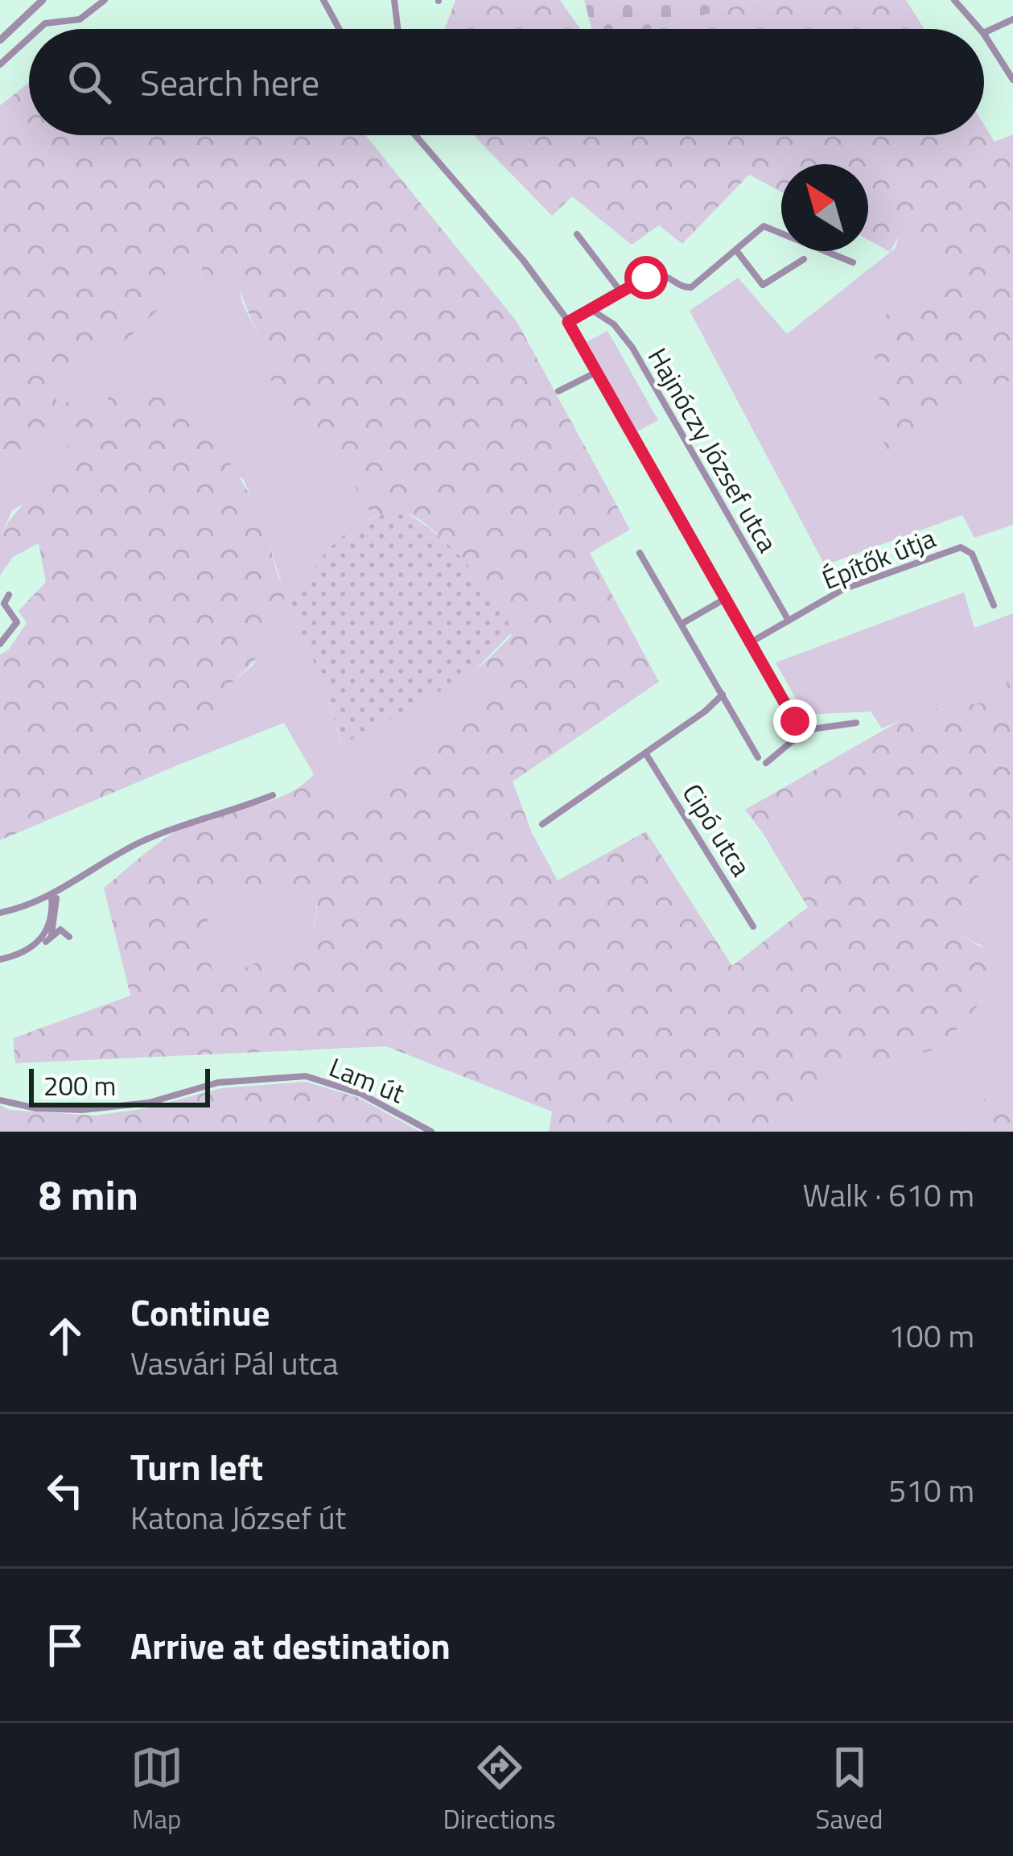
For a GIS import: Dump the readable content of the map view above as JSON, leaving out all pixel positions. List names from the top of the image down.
{
  "streets": {
    "street": [
      "Hajnóczy József utca",
      "Építők útja",
      "Cipó utca",
      "Lam út"
    ]
  },
  "crossings": [
    ["Hajnóczy József utca", "Építők útja"]
  ],
  "scale_bar": "200 m",
  "north": "top left",
  "page": {
    "search": "Search here",
    "scale": "200 m",
    "heading": ["8 min", "Walk · 610 m"],
    "list": [
      ["Continue", "Vasvári Pál utca", "100 m"],
      ["Turn left", "Katona József út", "510 m"],
      "Arrive at destination"
    ],
    "nav": ["Map", "Directions", "Saved"]
  }
}
